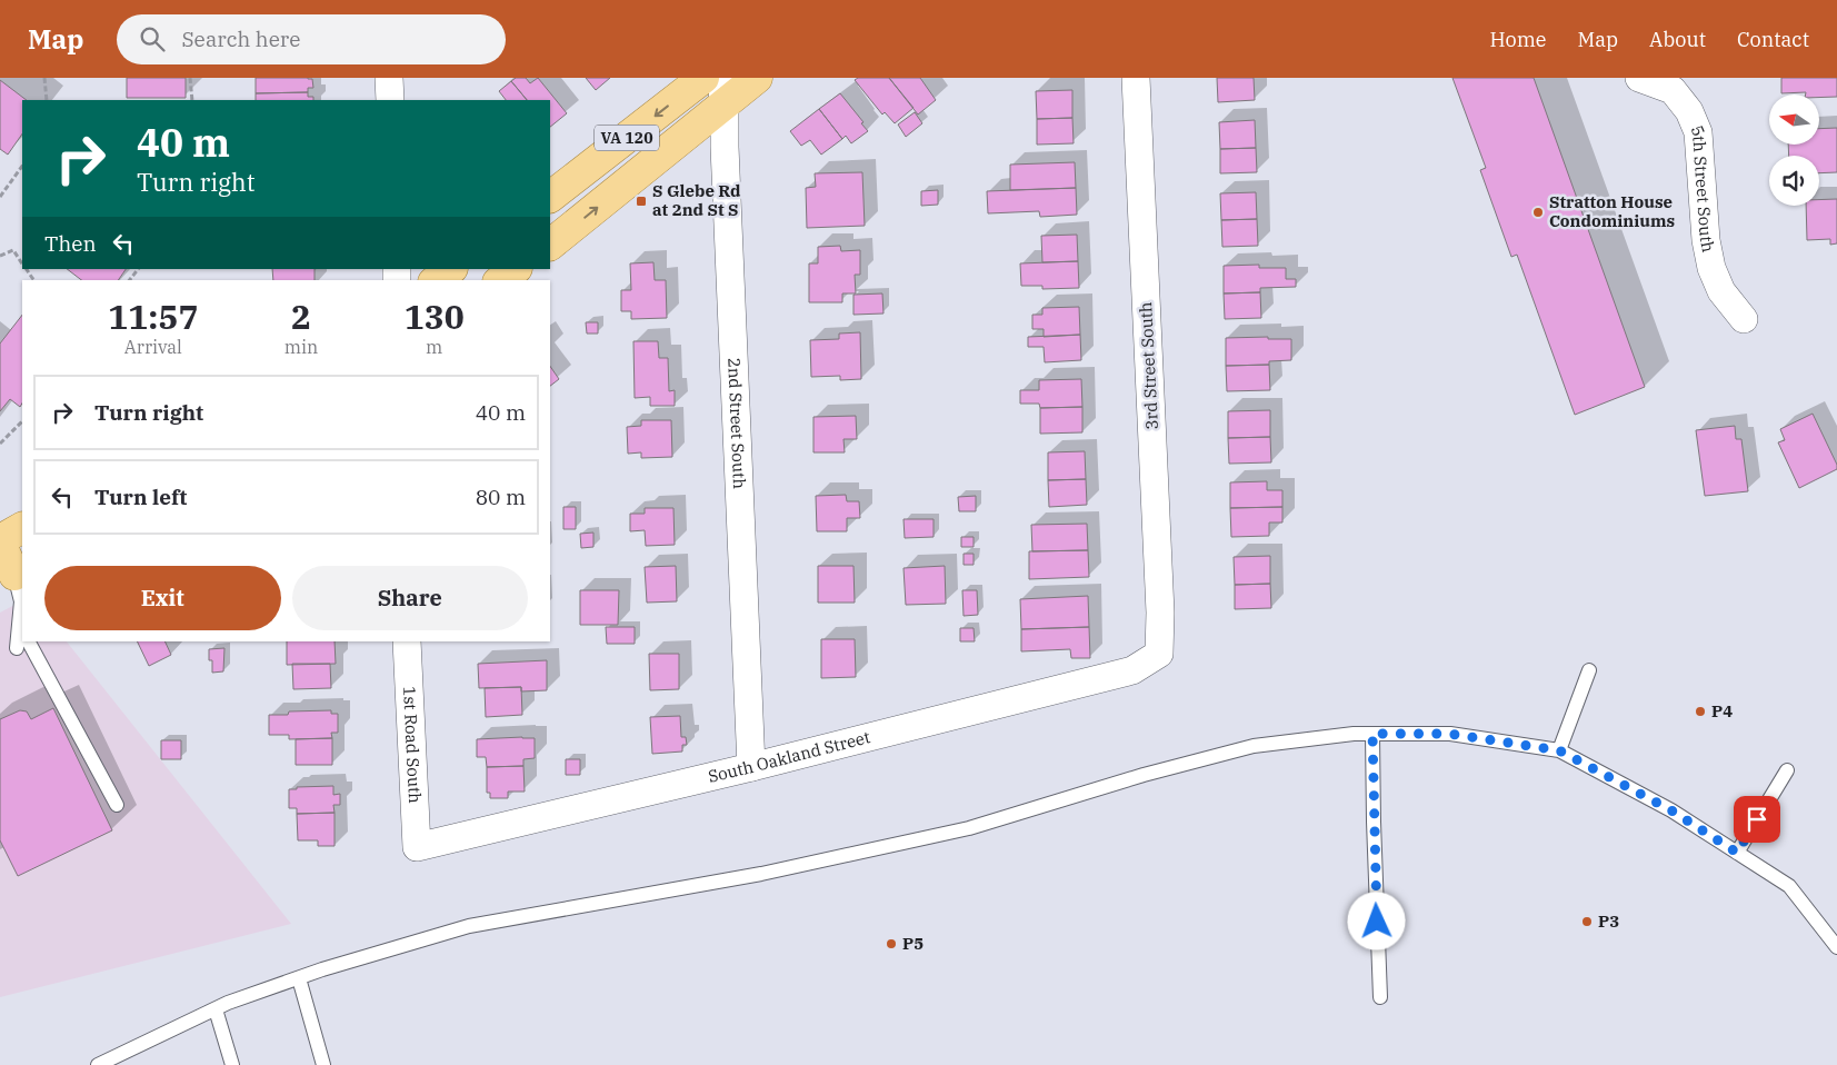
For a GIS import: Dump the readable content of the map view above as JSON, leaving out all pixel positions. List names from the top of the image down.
{
  "streets": {
    "main road": ["VA 120"],
    "street": [
      "5th Street South",
      "3rd Street South",
      "2nd Street South",
      "1st Road South",
      "South Oakland Street"
    ]
  },
  "crossings": [
    ["VA 120", "2nd Street South"],
    ["3rd Street South", "South Oakland Street"],
    ["2nd Street South", "South Oakland Street"],
    ["1st Road South", "South Oakland Street"]
  ],
  "places": {
    "transit": ["S Glebe Rd at 2nd St S"],
    "other": [
      "Stratton House Condominiums",
      "P4",
      "P3",
      "P5"
    ]
  },
  "north": "left",
  "page": {
    "header": "Map",
    "search": "Search here",
    "nav": [
      "Home",
      "Map",
      "About",
      "Contact"
    ],
    "turn": ["40 m", "Turn right"],
    "then": "Then",
    "eta": [
      "11:57",
      "Arrival",
      "2",
      "min",
      "130",
      "m"
    ],
    "list": [
      {
        "name": "Turn right",
        "value": "40 m"
      },
      {
        "name": "Turn left",
        "value": "80 m"
      }
    ],
    "buttons": ["Exit", "Share"]
  }
}
